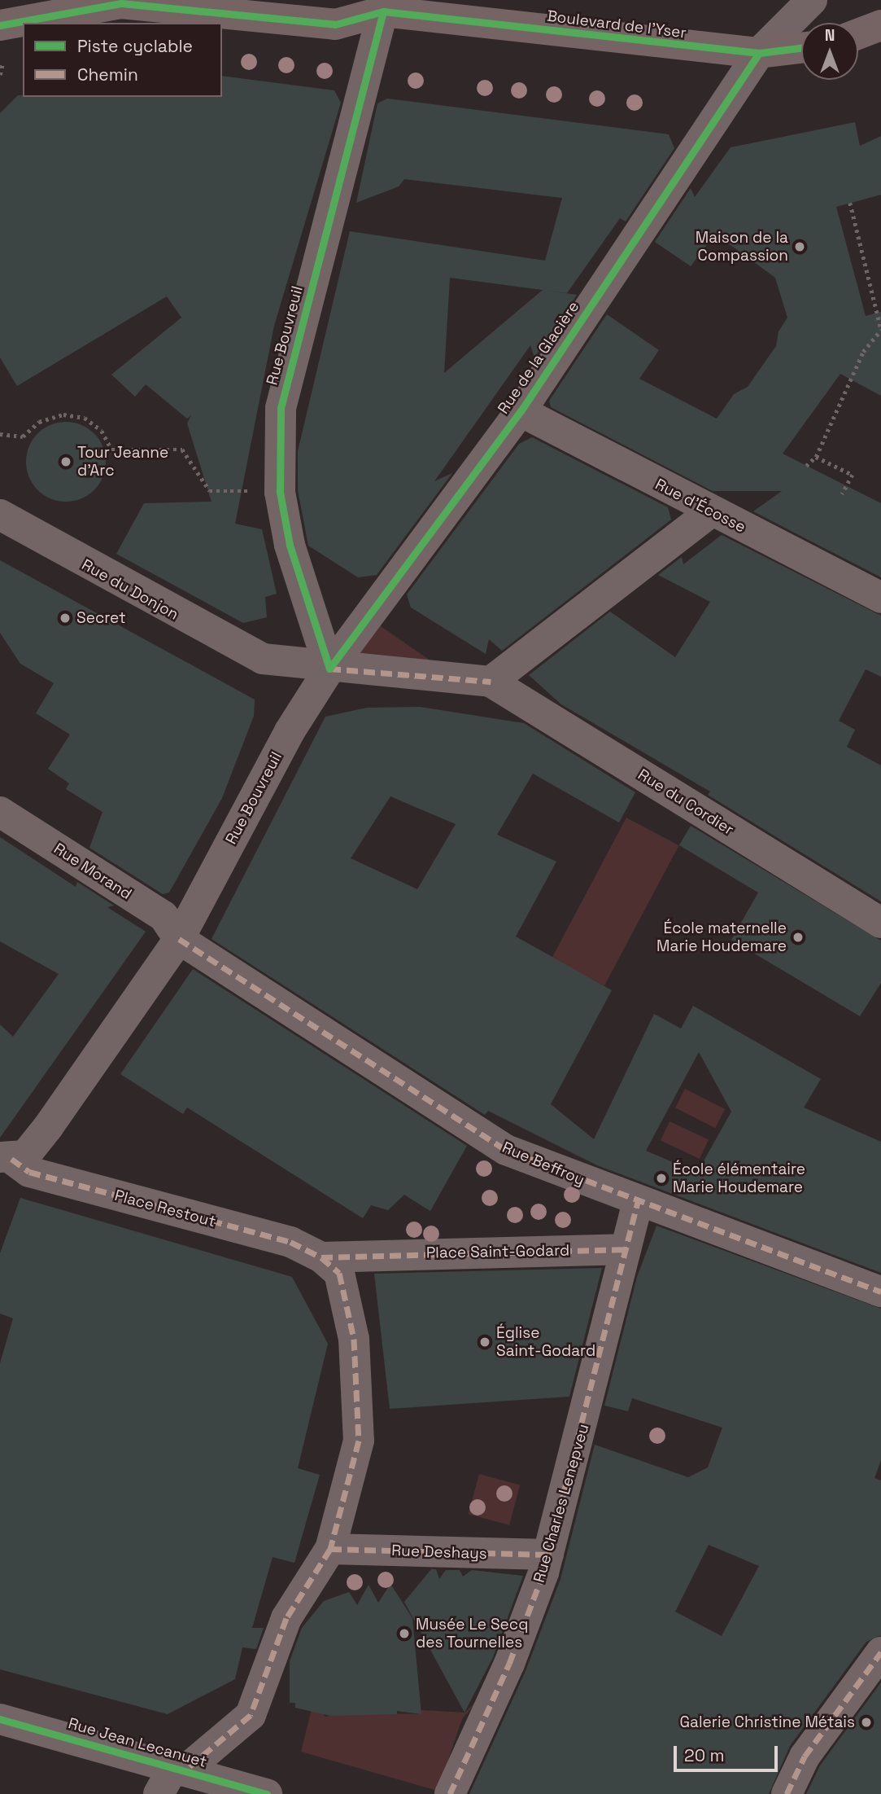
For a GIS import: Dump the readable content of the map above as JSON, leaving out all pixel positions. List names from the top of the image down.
{
  "streets": {
    "main road": ["Boulevard de l'Yser"],
    "street": [
      "Rue Bouvreuil",
      "Rue de la Glacière",
      "Rue d'Écosse",
      "Rue du Donjon",
      "Rue du Cordier",
      "Rue Morand",
      "Rue Beffroy",
      "Place Restout",
      "Place Saint-Godard",
      "Rue Charles Lenepveu",
      "Rue Deshays",
      "Rue Jean Lecanuet"
    ]
  },
  "crossings": [
    ["Boulevard de l'Yser", "Rue Bouvreuil"],
    ["Boulevard de l'Yser", "Rue de la Glacière"],
    ["Rue Bouvreuil", "Rue de la Glacière"],
    ["Rue Bouvreuil", "Rue du Donjon"],
    ["Rue Bouvreuil", "Rue Morand"],
    ["Rue Bouvreuil", "Rue Beffroy"],
    ["Rue Bouvreuil", "Place Restout"],
    ["Rue de la Glacière", "Rue d'Écosse"],
    ["Rue de la Glacière", "Rue du Donjon"],
    ["Rue Morand", "Rue Beffroy"],
    ["Rue Beffroy", "Rue Charles Lenepveu"],
    ["Place Restout", "Place Saint-Godard"],
    ["Place Saint-Godard", "Rue Charles Lenepveu"],
    ["Rue Charles Lenepveu", "Rue Deshays"]
  ],
  "places": [
    "Maison de la Compassion",
    "Tour Jeanne d'Arc",
    "Secret",
    "École maternelle Marie Houdemare",
    "École élémentaire Marie Houdemare",
    "Église Saint-Godard",
    "Musée Le Secq des Tournelles",
    "Galerie Christine Métais"
  ],
  "legend": ["Piste cyclable", "Chemin"],
  "scale_bar": "20 m",
  "north": "top"
}
